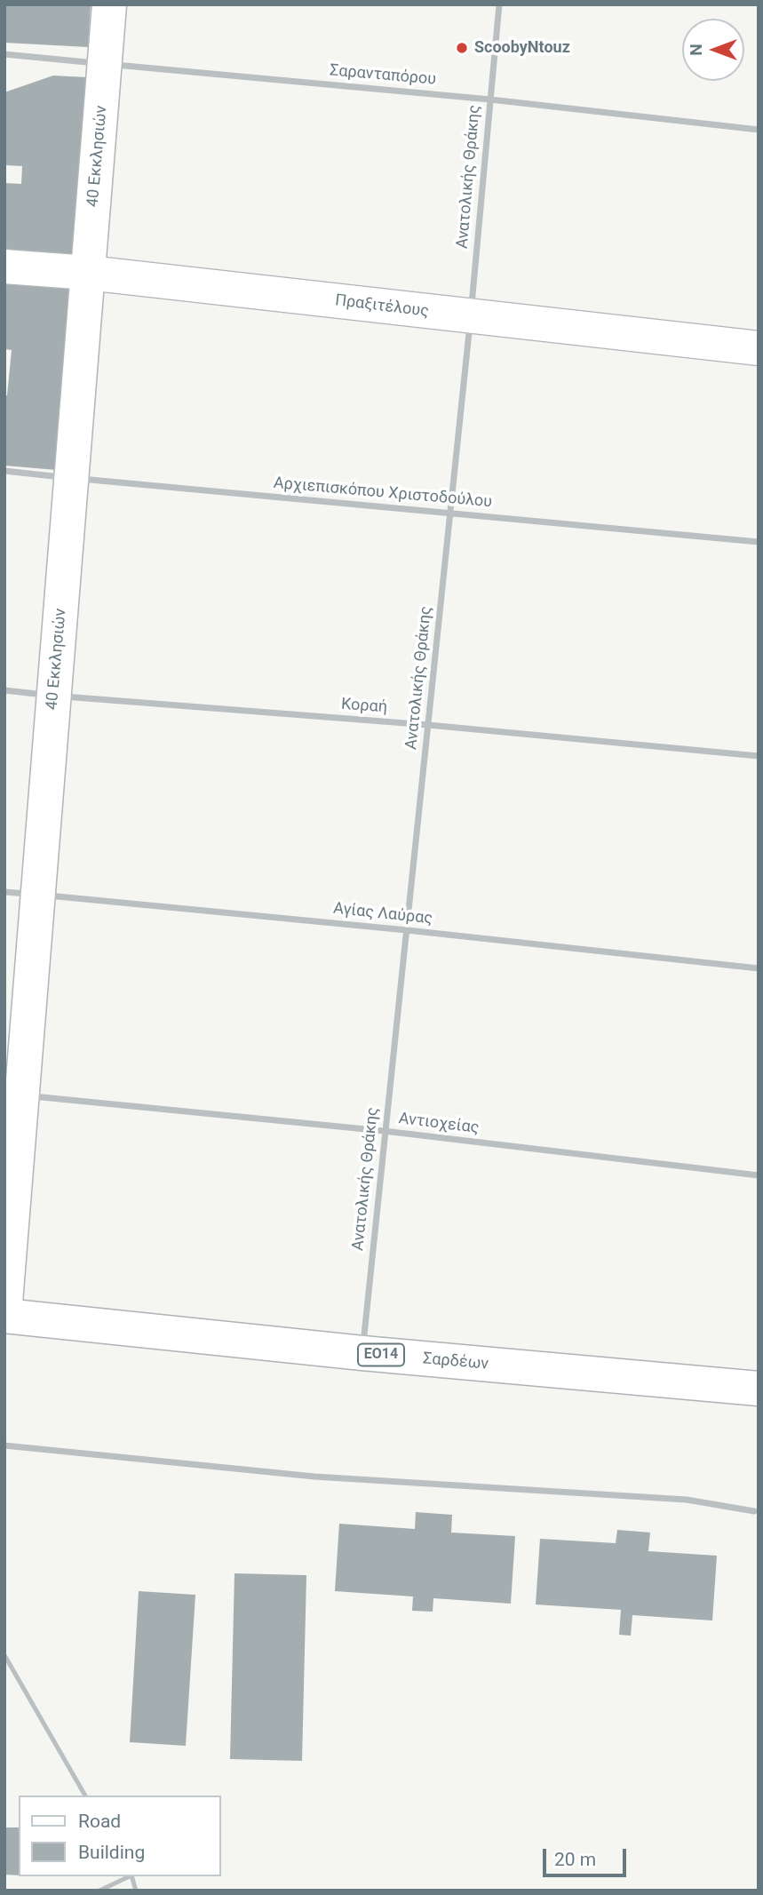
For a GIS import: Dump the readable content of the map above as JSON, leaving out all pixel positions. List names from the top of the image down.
{
  "streets": {
    "street": [
      "Σαρανταπόρου",
      "40 Εκκλησιών",
      "Ανατολικής Θράκης",
      "Πραξιτέλους",
      "Αρχιεπισκόπου Χριστοδούλου",
      "Κοραή",
      "Αγίας Λαύρας",
      "Αντιοχείας",
      "ΕΟ14",
      "Σαρδέων"
    ]
  },
  "crossings": [
    ["Σαρανταπόρου", "40 Εκκλησιών"],
    ["Σαρανταπόρου", "Ανατολικής Θράκης"],
    ["40 Εκκλησιών", "Πραξιτέλους"],
    ["40 Εκκλησιών", "Αρχιεπισκόπου Χριστοδούλου"],
    ["40 Εκκλησιών", "Κοραή"],
    ["40 Εκκλησιών", "Αγίας Λαύρας"],
    ["40 Εκκλησιών", "Αντιοχείας"],
    ["40 Εκκλησιών", "Σαρδέων"],
    ["Ανατολικής Θράκης", "Πραξιτέλους"],
    ["Ανατολικής Θράκης", "Αρχιεπισκόπου Χριστοδούλου"],
    ["Ανατολικής Θράκης", "Κοραή"],
    ["Ανατολικής Θράκης", "Αγίας Λαύρας"],
    ["Ανατολικής Θράκης", "Αντιοχείας"],
    ["Ανατολικής Θράκης", "Σαρδέων"]
  ],
  "places": ["ScoobyNtouz"],
  "legend": ["Road", "Building"],
  "scale_bar": "20 m",
  "north": "left"
}
